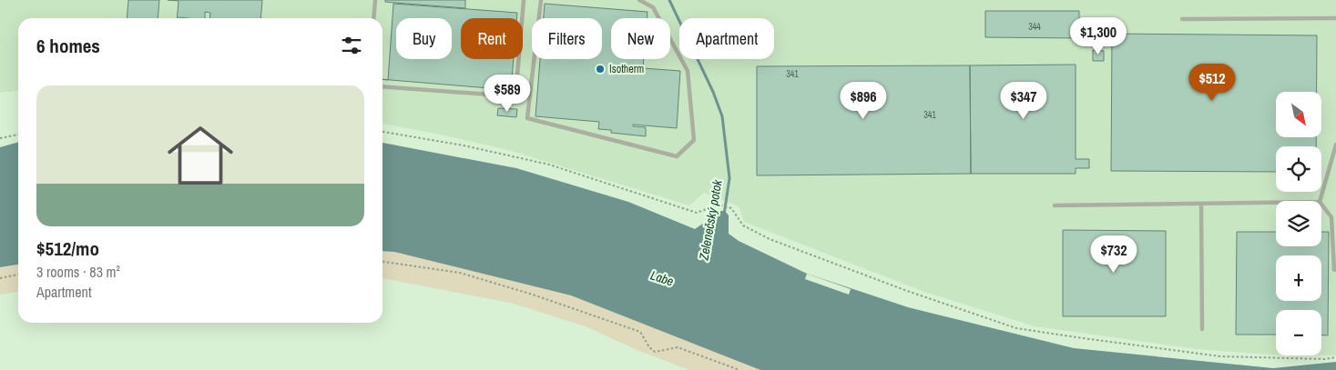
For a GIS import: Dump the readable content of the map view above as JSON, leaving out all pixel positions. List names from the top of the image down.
{
  "water": ["Zelenečský potok", "Labe"],
  "places": ["Isotherm"],
  "house_numbers": ["344", "341", "341"],
  "north": "bottom right",
  "page": {
    "price": [
      "$1,300",
      "$512",
      "$589",
      "$896",
      "$347",
      "$732"
    ],
    "chip": [
      "Buy",
      "Rent",
      "Filters",
      "New",
      "Apartment"
    ],
    "heading": "6 homes",
    "list": [
      {
        "name": "$512/mo",
        "note": "3 rooms · 83 m² · Apartment"
      }
    ],
    "map_buttons": ["+", "−"]
  }
}
